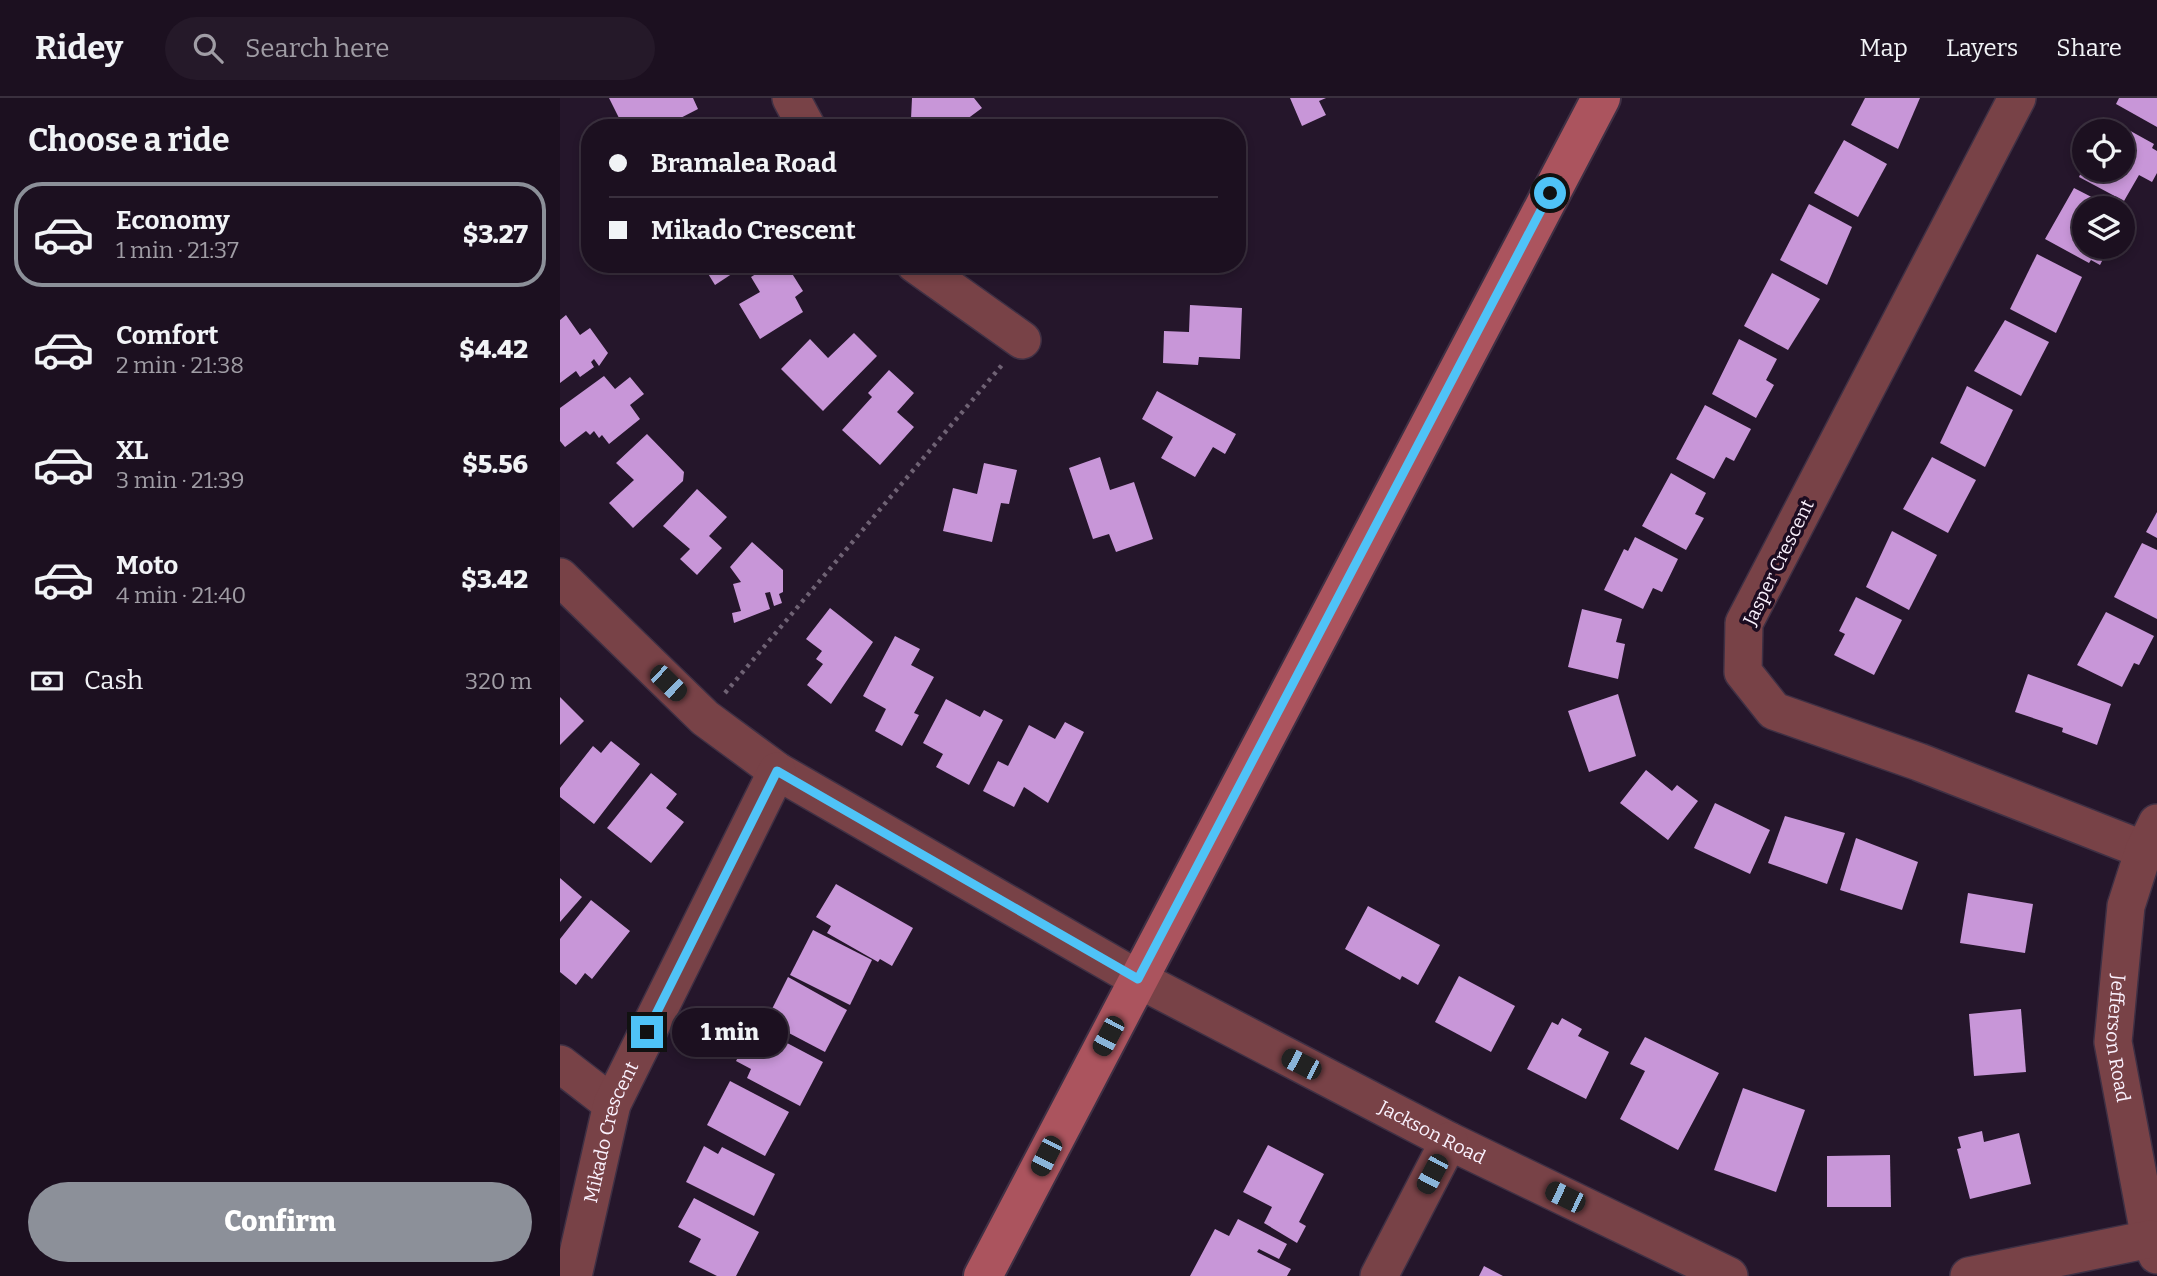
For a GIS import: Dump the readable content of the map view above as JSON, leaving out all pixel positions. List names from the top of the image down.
{
  "streets": {
    "street": [
      "Jasper Crescent",
      "Jefferson Road",
      "Jackson Road",
      "Mikado Crescent"
    ]
  },
  "crossings": [
    ["Jasper Crescent", "Jefferson Road"],
    ["Jackson Road", "Mikado Crescent"]
  ],
  "page": {
    "header": "Ridey",
    "search": "Search here",
    "nav": ["Map", "Layers", "Share"],
    "heading": "Choose a ride",
    "banner": ["Bramalea Road", "Mikado Crescent"],
    "list": [
      {
        "name": "Economy",
        "note": "1 min · 21:37",
        "value": "$3.27"
      },
      {
        "name": "Comfort",
        "note": "2 min · 21:38",
        "value": "$4.42"
      },
      {
        "name": "XL",
        "note": "3 min · 21:39",
        "value": "$5.56"
      },
      {
        "name": "Moto",
        "note": "4 min · 21:40",
        "value": "$3.42"
      }
    ],
    "pay": ["Cash", "320 m"],
    "bubble": "1 min",
    "buttons": "Confirm"
  }
}
